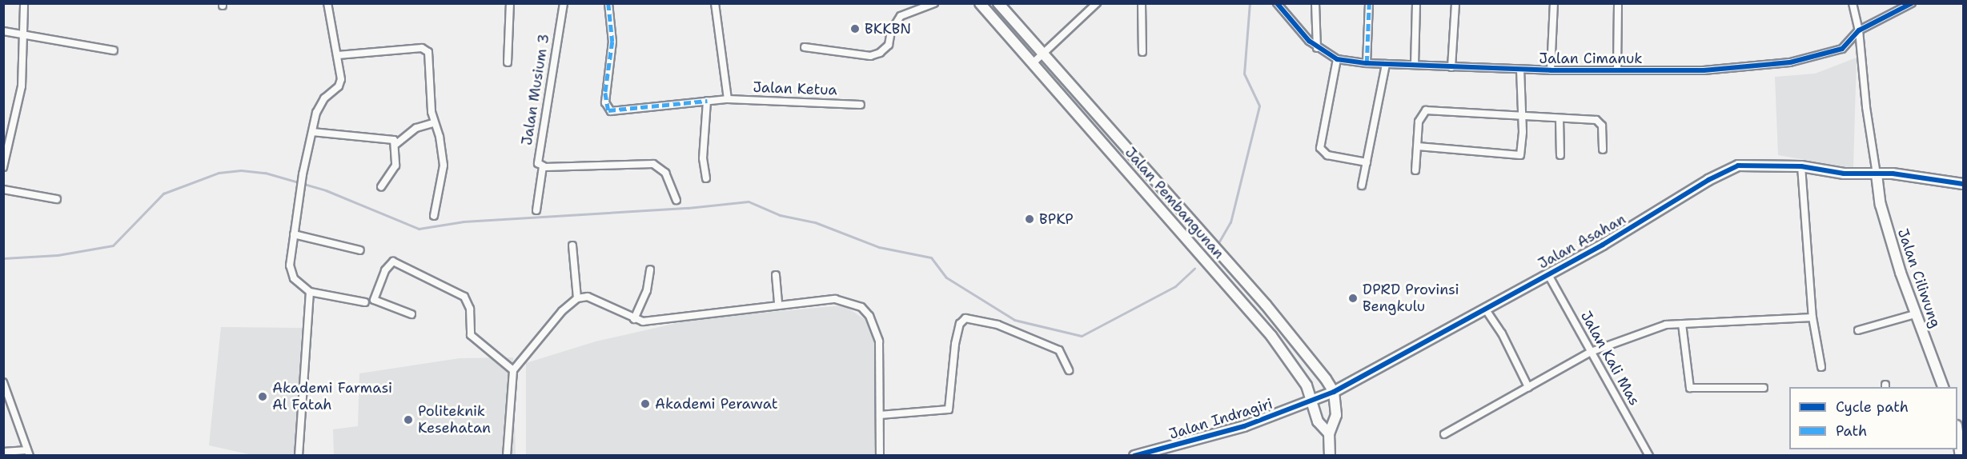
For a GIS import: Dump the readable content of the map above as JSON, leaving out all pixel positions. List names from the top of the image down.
{
  "streets": {
    "street": [
      "Jalan Cimanuk",
      "Jalan Ketua",
      "Jalan Musium 3",
      "Jalan Pembangunan",
      "Jalan Asahan",
      "Jalan Ciliwung",
      "Jalan Kali Mas",
      "Jalan Indragiri"
    ]
  },
  "crossings": [
    ["Jalan Pembangunan", "Jalan Asahan"],
    ["Jalan Pembangunan", "Jalan Indragiri"],
    ["Jalan Asahan", "Jalan Ciliwung"],
    ["Jalan Asahan", "Jalan Kali Mas"],
    ["Jalan Asahan", "Jalan Indragiri"]
  ],
  "places": [
    "BKKBN",
    "BPKP",
    "DPRD Provinsi Bengkulu",
    "Akademi Farmasi Al Fatah",
    "Akademi Perawat",
    "Politeknik Kesehatan"
  ],
  "legend": ["Cycle path", "Path"]
}
